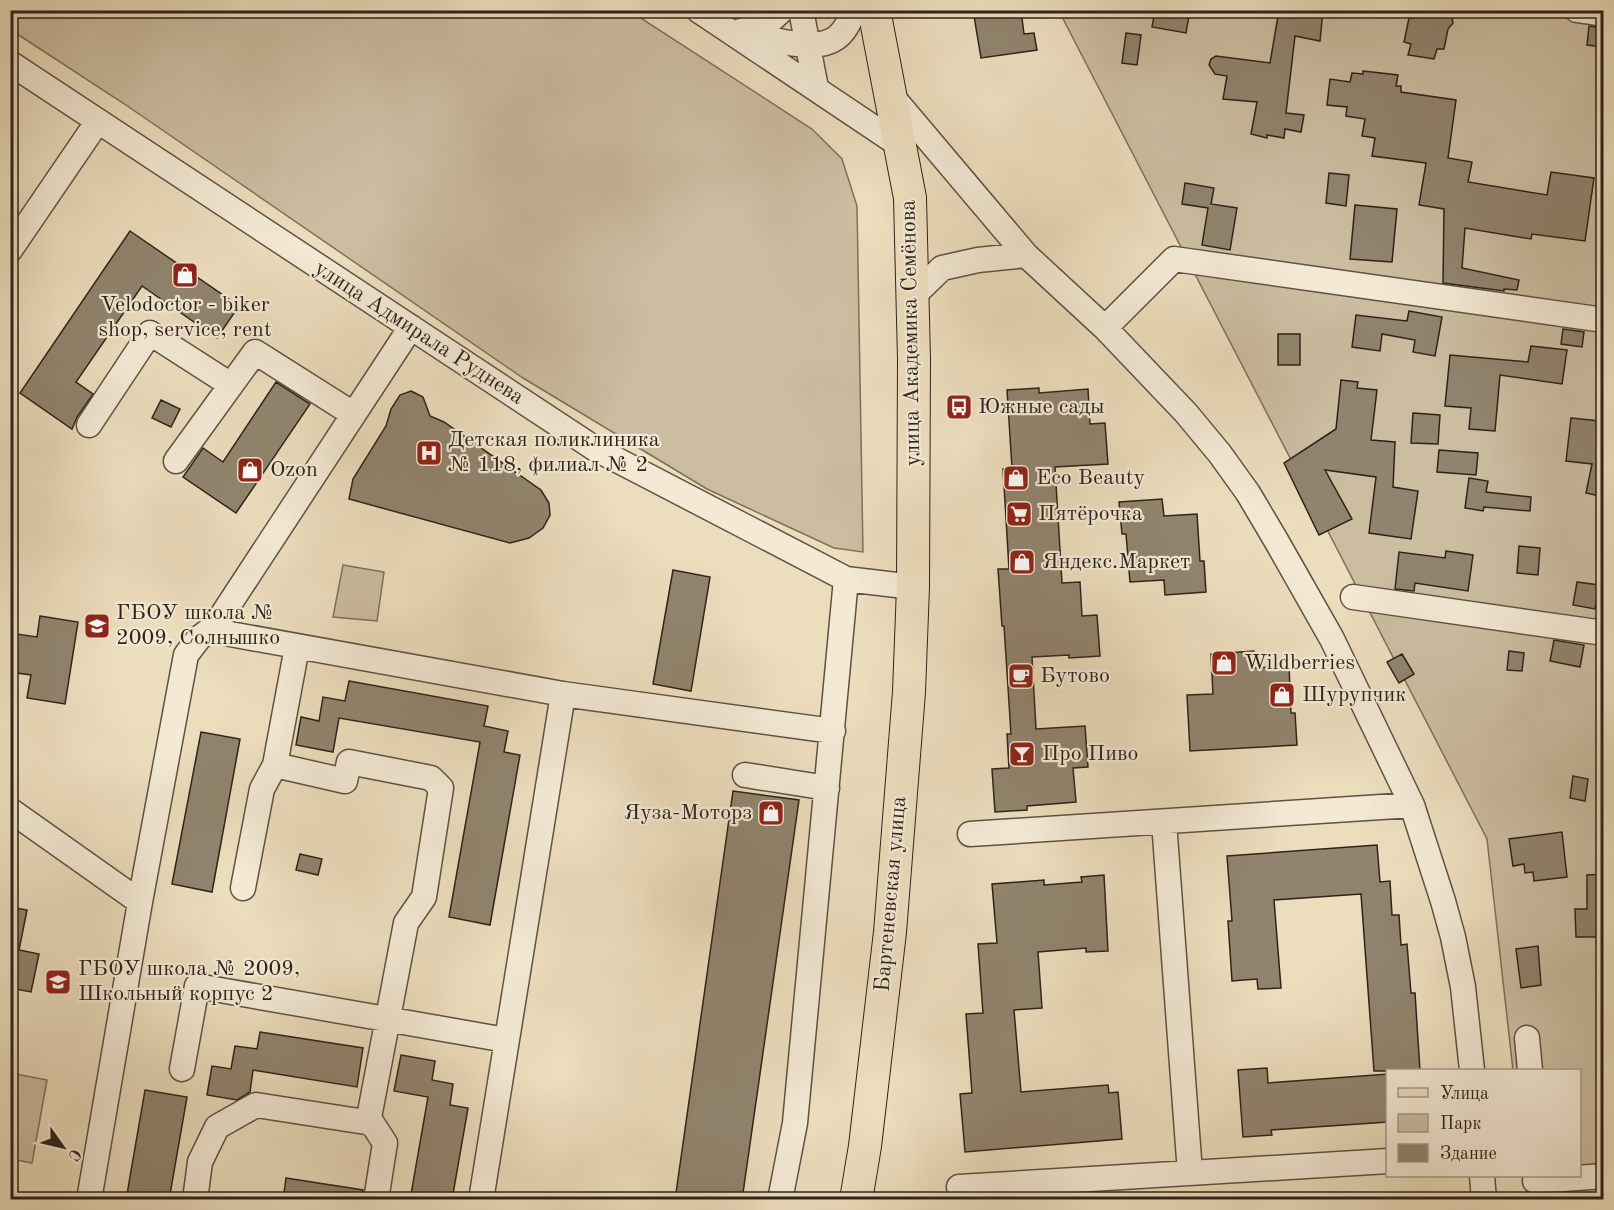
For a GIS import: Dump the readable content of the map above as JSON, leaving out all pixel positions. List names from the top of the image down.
{
  "streets": {
    "main road": ["улица Академика Семёнова", "Бартеневская улица"],
    "street": ["улица Адмирала Руднева"]
  },
  "crossings": [
    ["улица Адмирала Руднева", "улица Академика Семёнова"],
    ["улица Адмирала Руднева", "Бартеневская улица"],
    ["улица Академика Семёнова", "Бартеневская улица"]
  ],
  "places": {
    "shop": [
      "Velodoctor - biker shop, service, rent",
      "Ozon",
      "Eco Beauty",
      "Яндекс.Маркет",
      "Wildberries",
      "Шурупчик",
      "Яуза-Моторз"
    ],
    "bus stop": ["Южные сады"],
    "hospital": ["Детская поликлиника № 118, филиал № 2"],
    "supermarket": ["Пятёрочка"],
    "school or university": ["ГБОУ школа № 2009, Солнышко", "ГБОУ школа № 2009, Школьный корпус 2"],
    "cafe": ["Бутово"],
    "bar": ["Про Пиво"]
  },
  "legend": ["Улица", "Парк", "Здание"],
  "north": "bottom right"
}
